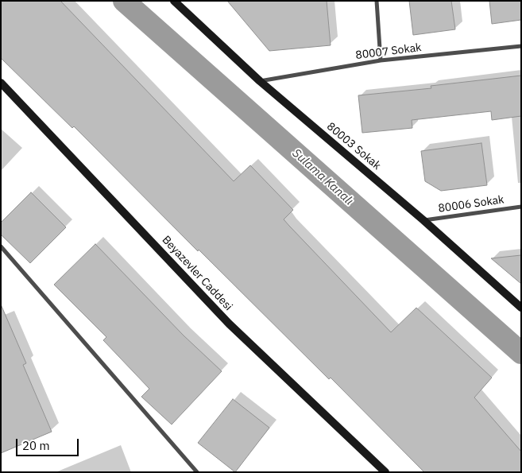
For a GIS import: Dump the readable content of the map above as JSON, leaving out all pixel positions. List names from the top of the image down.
{
  "streets": {
    "street": [
      "80007 Sokak",
      "80003 Sokak",
      "80006 Sokak",
      "Beyazevler Caddesi"
    ]
  },
  "crossings": [
    ["80007 Sokak", "80003 Sokak"],
    ["80003 Sokak", "80006 Sokak"]
  ],
  "water": ["Sulama Kanalı"],
  "scale_bar": "20 m"
}
